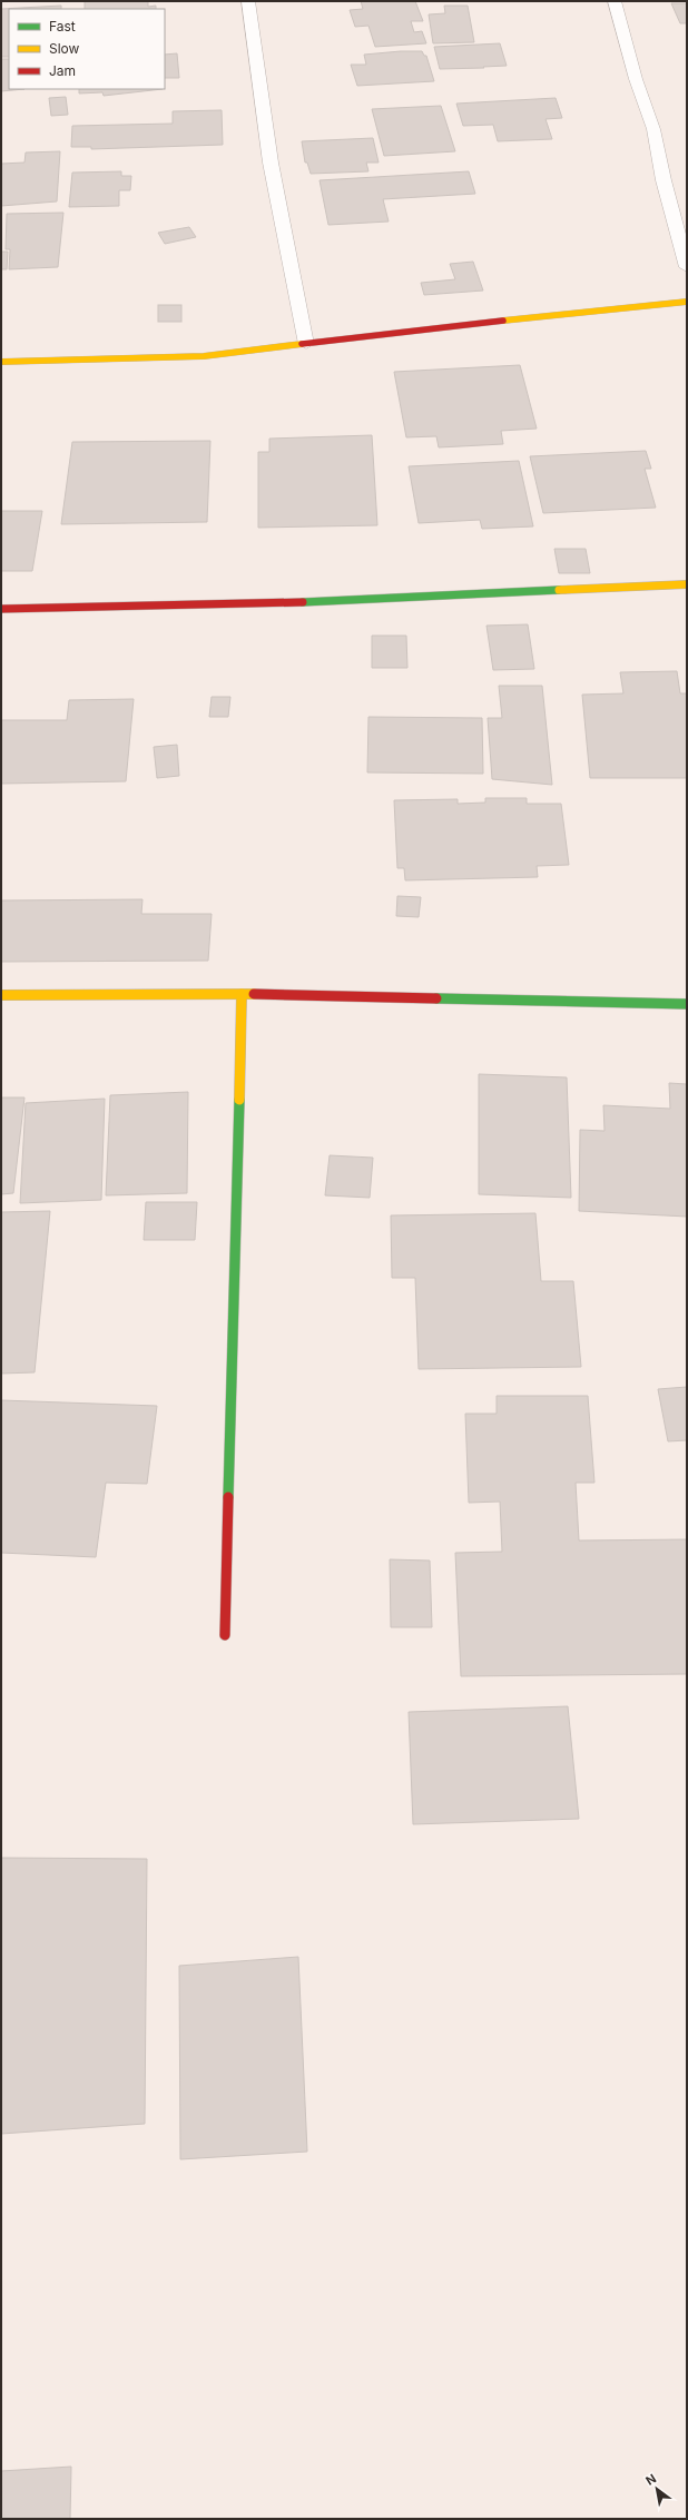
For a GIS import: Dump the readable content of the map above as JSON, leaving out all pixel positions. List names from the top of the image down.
{
  "legend": ["Fast", "Slow", "Jam"],
  "north": "top left"
}
